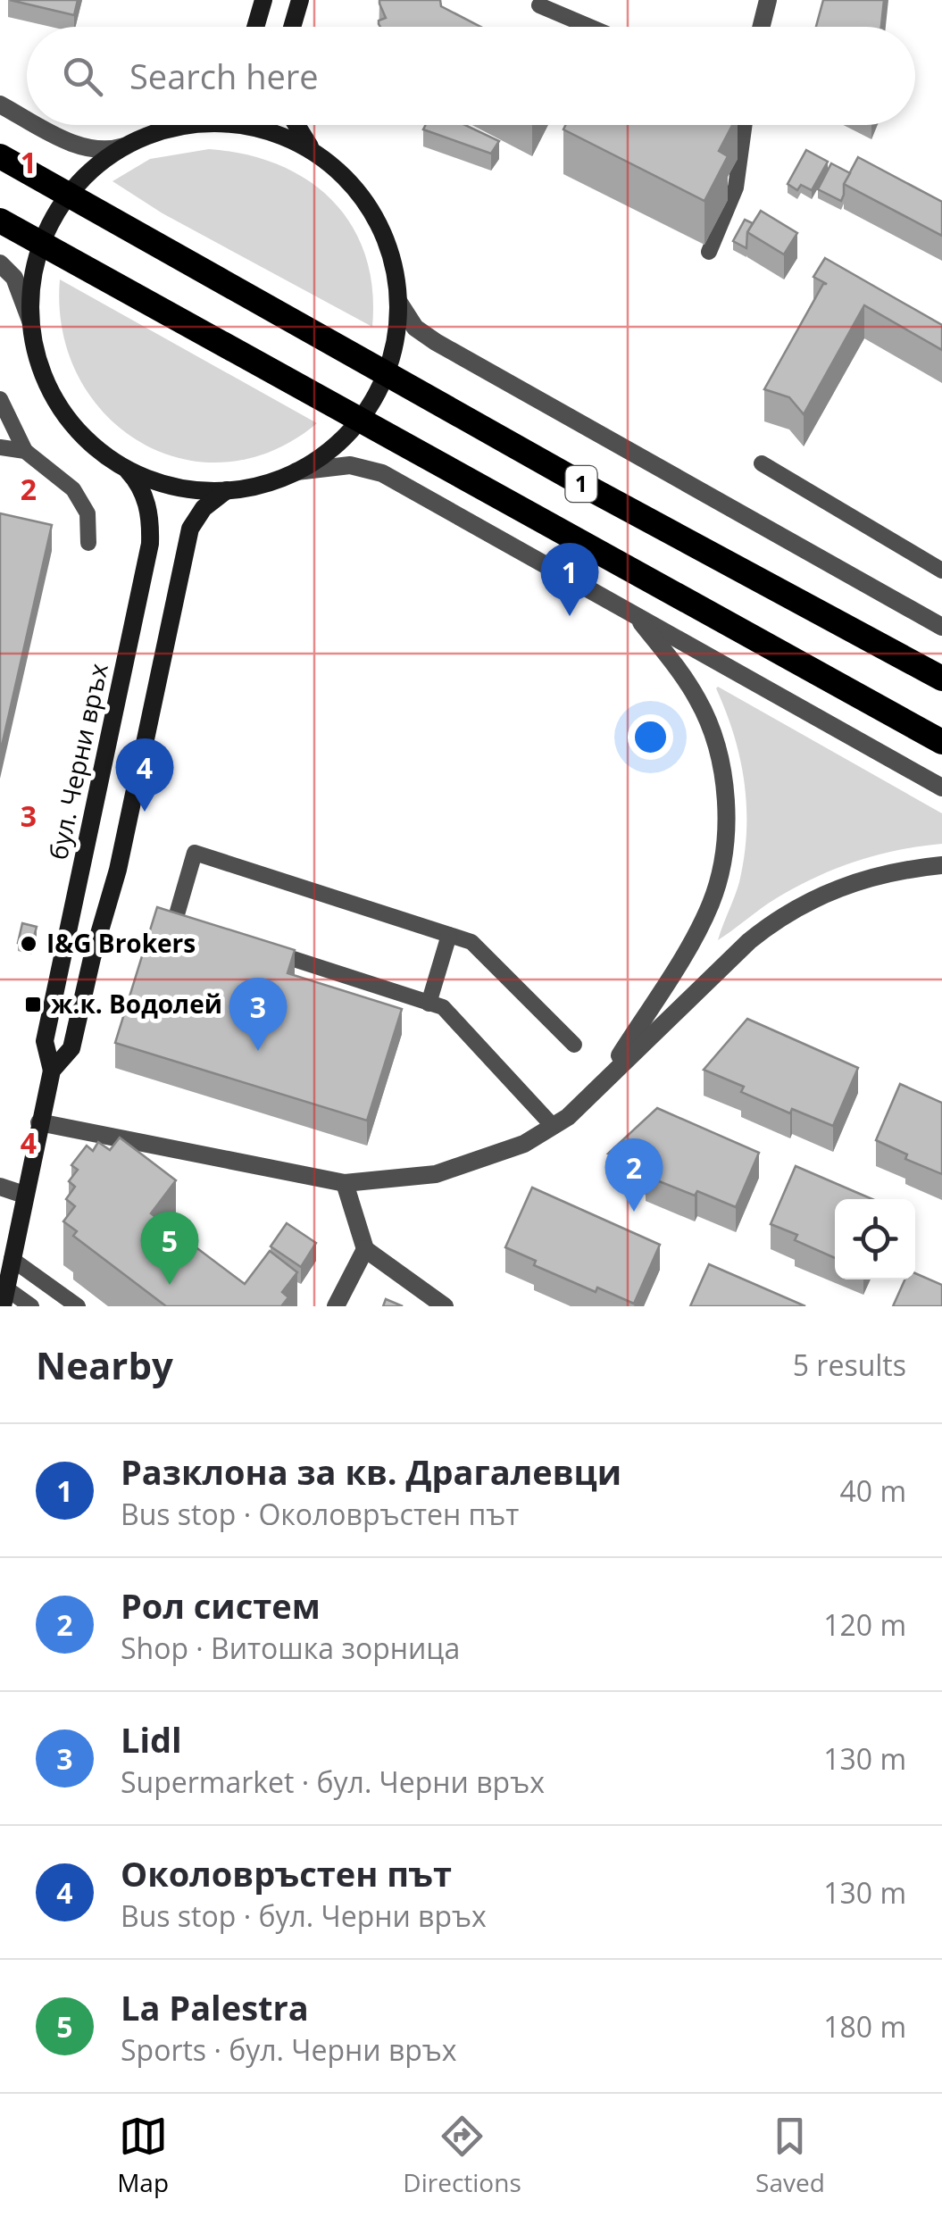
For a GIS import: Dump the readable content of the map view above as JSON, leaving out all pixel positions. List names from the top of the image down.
{
  "streets": {
    "highway": ["1"],
    "main road": ["бул. Черни връх"]
  },
  "places": {
    "other": ["I&G Brokers"],
    "transit": ["ж.к. Водолей"]
  },
  "page": {
    "search": "Search here",
    "pins": [
      "1",
      "4",
      "3",
      "2",
      "5"
    ],
    "heading": ["Nearby", "5 results"],
    "list": [
      {
        "mark": "1",
        "name": "Разклона за кв. Драгалевци",
        "note": "Bus stop · Околовръстен път",
        "value": "40 m"
      },
      {
        "mark": "2",
        "name": "Рол систем",
        "note": "Shop · Витошка зорница",
        "value": "120 m"
      },
      {
        "mark": "3",
        "name": "Lidl",
        "note": "Supermarket · бул. Черни връх",
        "value": "130 m"
      },
      {
        "mark": "4",
        "name": "Околовръстен път",
        "note": "Bus stop · бул. Черни връх",
        "value": "130 m"
      },
      {
        "mark": "5",
        "name": "La Palestra",
        "note": "Sports · бул. Черни връх",
        "value": "180 m"
      }
    ],
    "nav": ["Map", "Directions", "Saved"]
  },
  "grid": {
    "rows": [
      "1",
      "2",
      "3",
      "4"
    ]
  }
}
